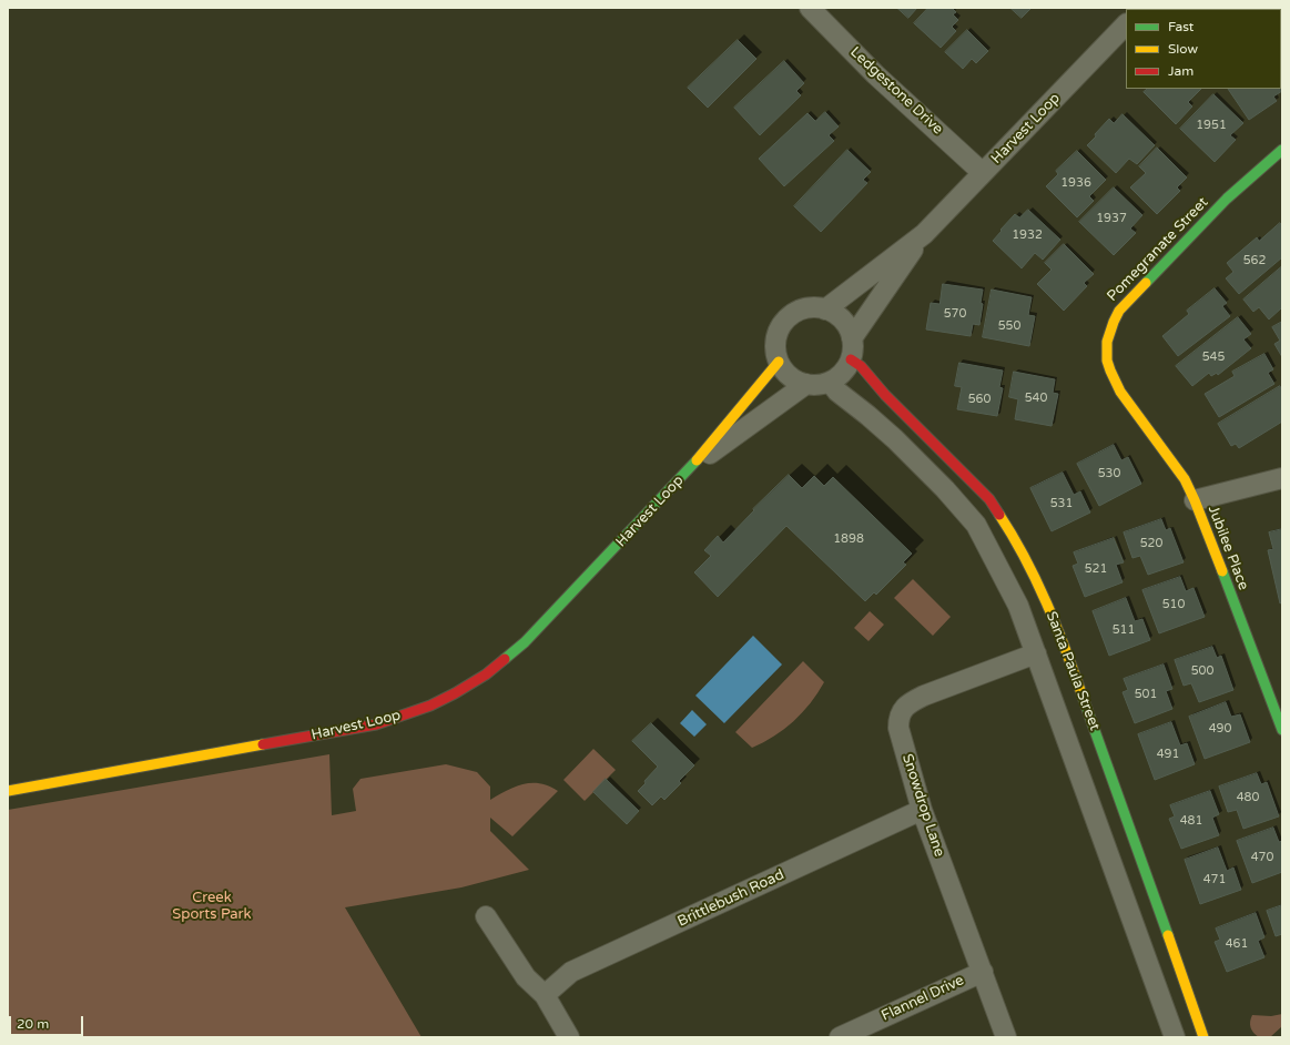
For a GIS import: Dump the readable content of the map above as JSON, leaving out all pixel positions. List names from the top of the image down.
{
  "streets": {
    "street": [
      "Ledgestone Drive",
      "Harvest Loop",
      "Pomegranate Street",
      "Jubilee Place",
      "Santa Paula Street",
      "Snowdrop Lane",
      "Brittlebush Road",
      "Flannel Drive"
    ]
  },
  "crossings": [
    ["Ledgestone Drive", "Harvest Loop"],
    ["Harvest Loop", "Santa Paula Street"],
    ["Pomegranate Street", "Jubilee Place"],
    ["Santa Paula Street", "Snowdrop Lane"],
    ["Snowdrop Lane", "Brittlebush Road"],
    ["Snowdrop Lane", "Flannel Drive"]
  ],
  "parks": ["Creek Sports Park"],
  "house_numbers": [
    "1951",
    "1936",
    "1937",
    "1932",
    "562",
    "570",
    "550",
    "545",
    "540",
    "560",
    "530",
    "531",
    "1898",
    "520",
    "521",
    "510",
    "511",
    "500",
    "501",
    "490",
    "491",
    "480",
    "481",
    "470",
    "471",
    "461"
  ],
  "legend": ["Fast", "Slow", "Jam"],
  "scale_bar": "20 m"
}
